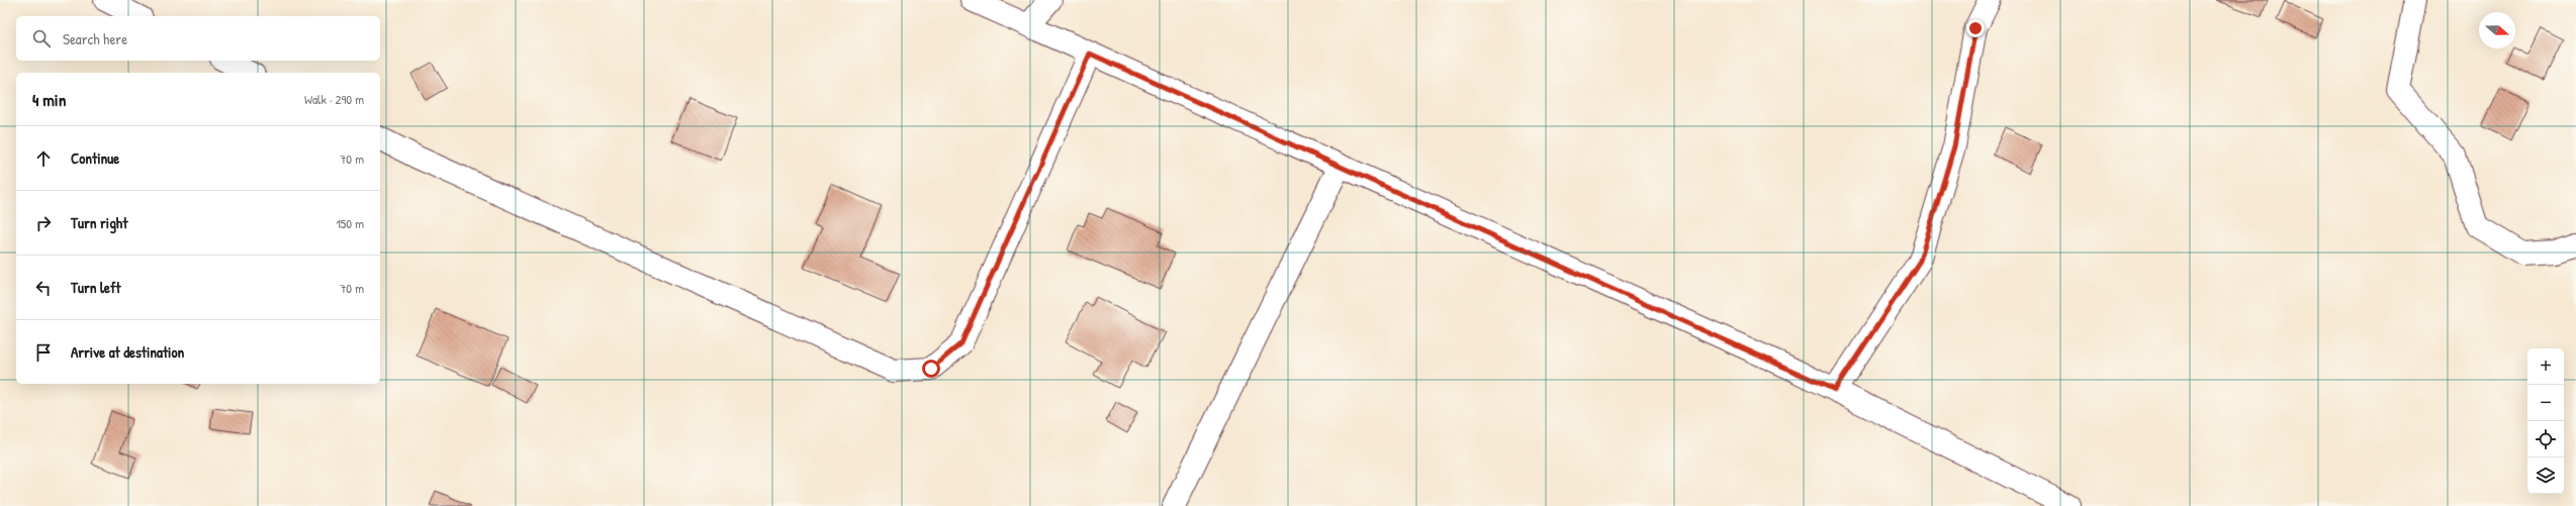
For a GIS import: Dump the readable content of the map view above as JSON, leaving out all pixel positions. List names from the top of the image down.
{
  "north": "right",
  "page": {
    "search": "Search here",
    "heading": ["4 min", "Walk · 290 m"],
    "list": [
      ["Continue", "70 m"],
      ["Turn right", "150 m"],
      ["Turn left", "70 m"],
      "Arrive at destination"
    ],
    "map_buttons": ["+", "−"]
  }
}
